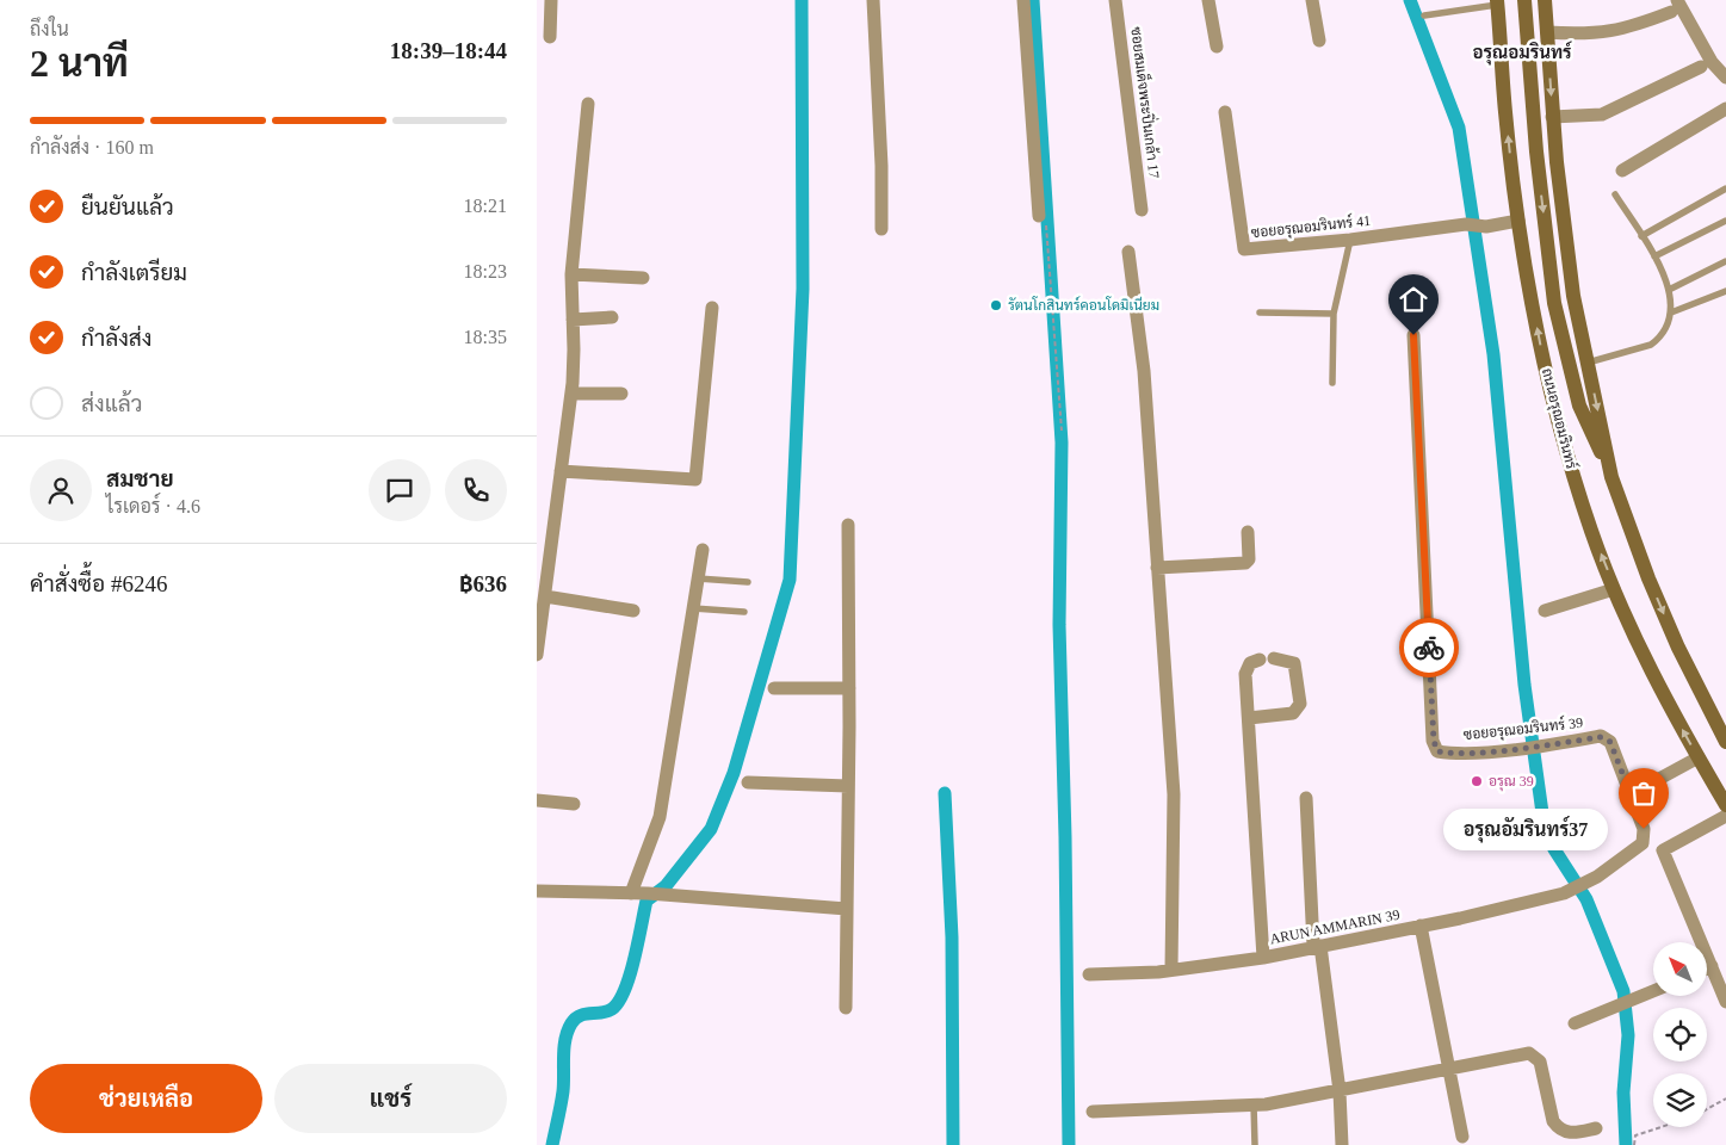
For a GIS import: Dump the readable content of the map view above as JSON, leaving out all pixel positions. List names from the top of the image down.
{
  "streets": {
    "main road": ["ถนนอรุณอมรินทร์"],
    "street": [
      "ซอยสมเด็จพระปิ่นเกล้า 17",
      "ซอยอรุณอมรินทร์ 41",
      "ซอยอรุณอมรินทร์ 39",
      "ARUN AMMARIN 39"
    ]
  },
  "crossings": [
    ["ซอยอรุณอมรินทร์ 41", "ถนนอรุณอมรินทร์"],
    ["ซอยอรุณอมรินทร์ 39", "ARUN AMMARIN 39"]
  ],
  "districts": ["อรุณอมรินทร์"],
  "places": ["รัตนโกสินทร์คอนโดมิเนียม", "อรุณ 39", "อรุณอัมรินทร์37"],
  "north": "top left",
  "page": {
    "heading": ["2 นาที", "ถึงใน", "18:39–18:44"],
    "panel": [
      "สมชาย",
      "ไรเดอร์ · 4.6",
      "คำสั่งซื้อ #6246",
      "฿636"
    ],
    "bar": "กำลังส่ง · 160 m",
    "list": [
      ["ยืนยันแล้ว", "18:21"],
      ["กำลังเตรียม", "18:23"],
      ["กำลังส่ง", "18:35"],
      "ส่งแล้ว"
    ],
    "bubble": "อรุณอัมรินทร์37",
    "buttons": ["ช่วยเหลือ", "แชร์"]
  }
}
